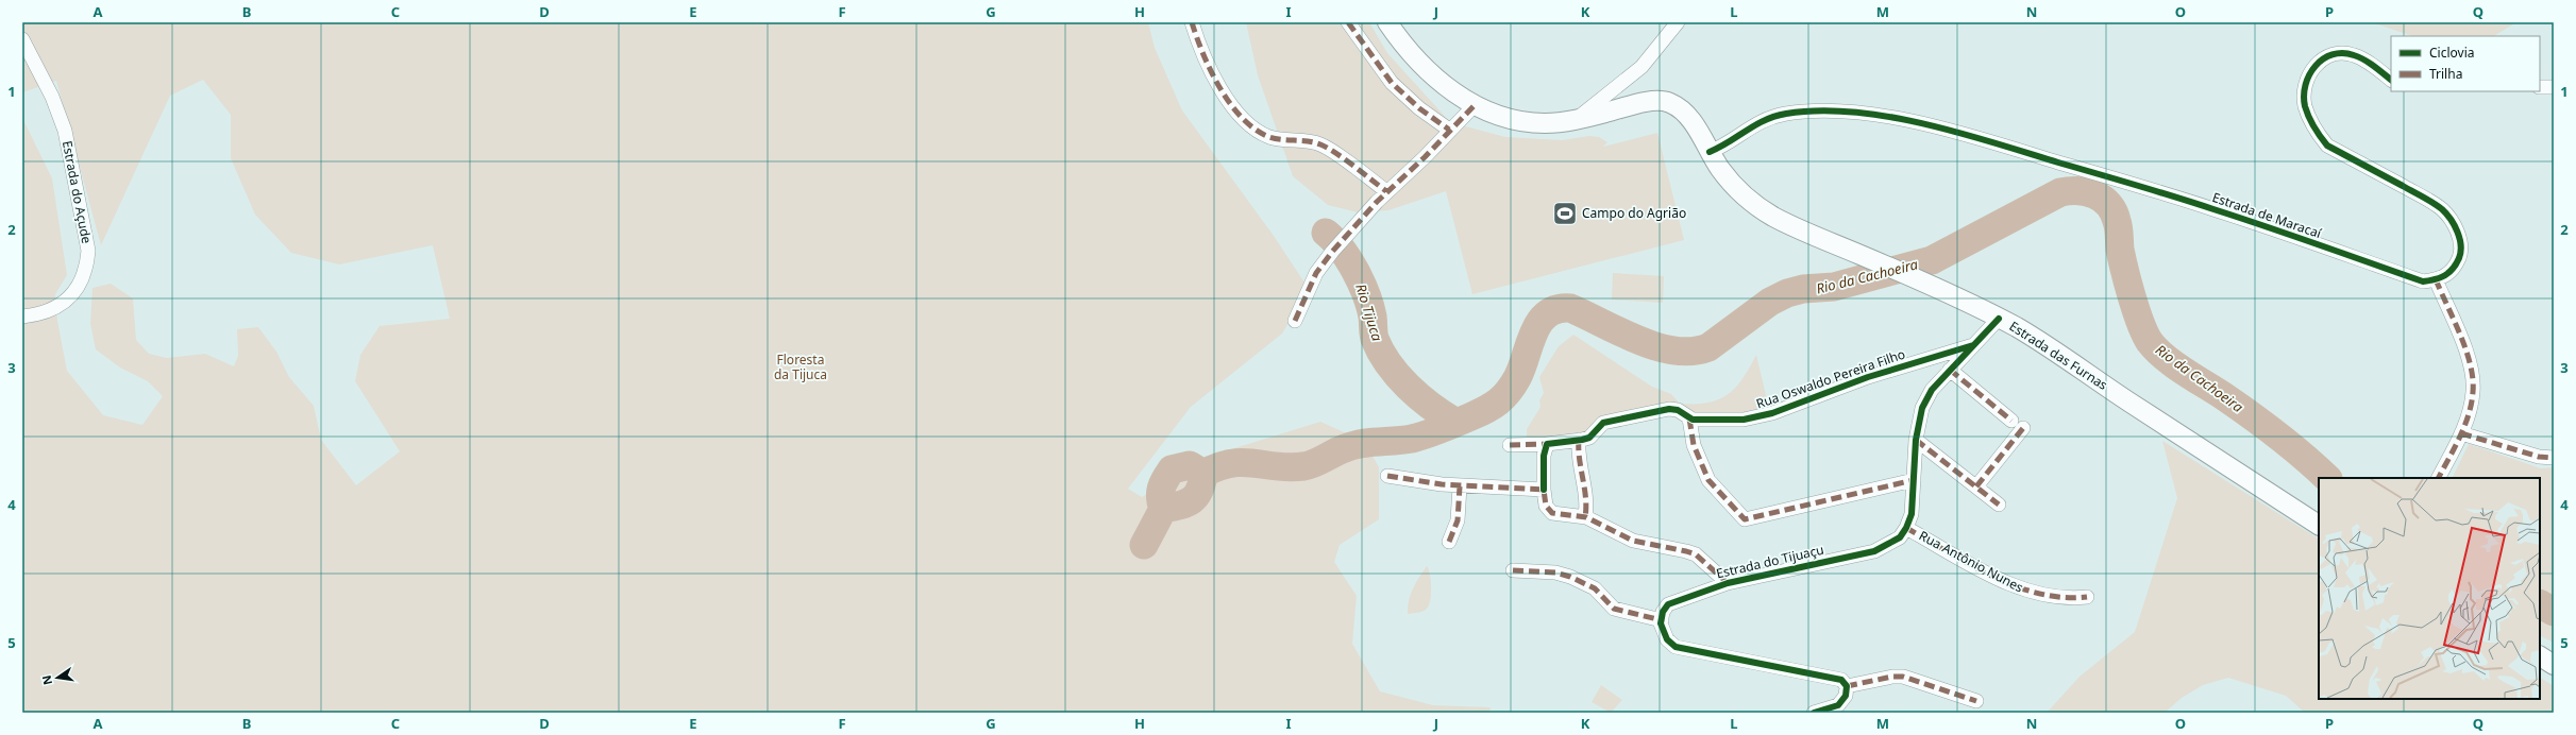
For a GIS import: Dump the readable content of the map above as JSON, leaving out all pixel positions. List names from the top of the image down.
{
  "streets": {
    "main road": ["Estrada das Furnas"],
    "street": [
      "Estrada do Açude",
      "Estrada de Maracaí",
      "Rua Oswaldo Pereira Filho",
      "Estrada do Tijuaçu",
      "Rua Antônio Nunes"
    ]
  },
  "crossings": [
    ["Estrada de Maracaí", "Estrada das Furnas"],
    ["Estrada do Tijuaçu", "Rua Antônio Nunes"]
  ],
  "water": ["Rio da Cachoeira", "Rio Tijuca"],
  "parks": ["Floresta da Tijuca"],
  "places": {
    "sports": ["Campo do Agrião"]
  },
  "legend": ["Ciclovia", "Trilha"],
  "north": "left",
  "grid": {
    "columns": [
      "A",
      "B",
      "C",
      "D",
      "E",
      "F",
      "G",
      "H",
      "I",
      "J",
      "K",
      "L",
      "M",
      "N",
      "O",
      "P",
      "Q"
    ],
    "rows": [
      "1",
      "2",
      "3",
      "4",
      "5"
    ]
  }
}
